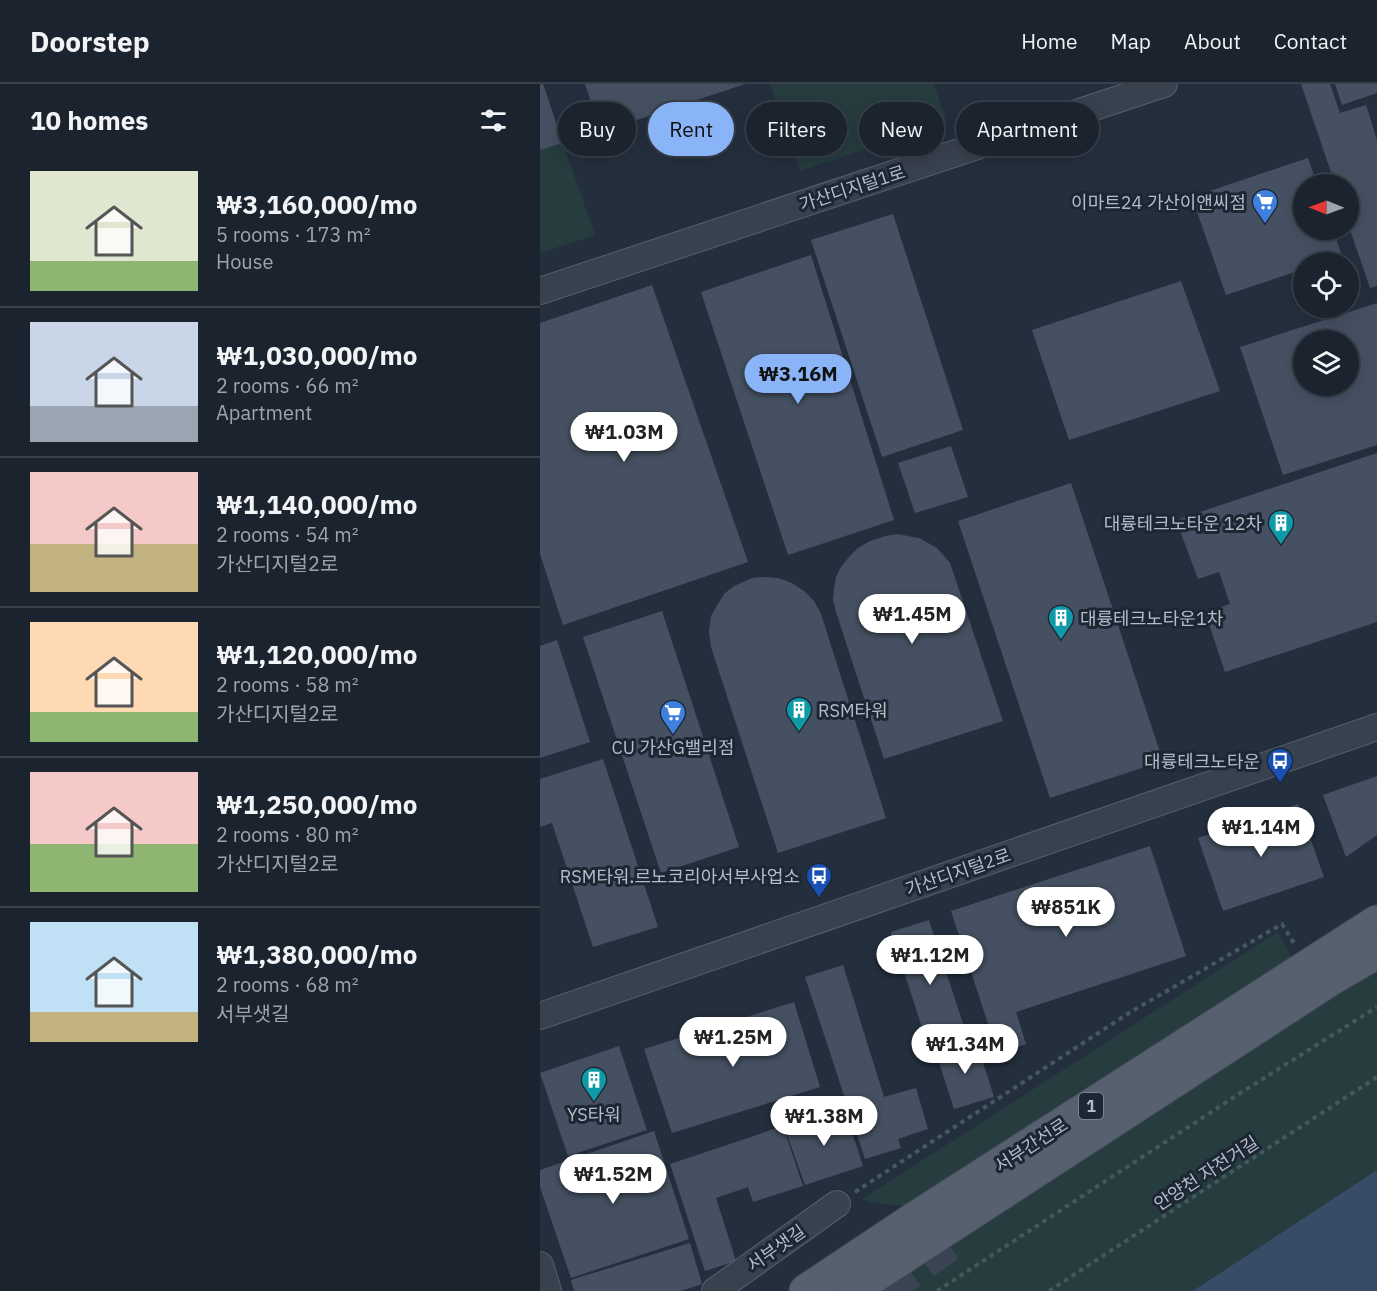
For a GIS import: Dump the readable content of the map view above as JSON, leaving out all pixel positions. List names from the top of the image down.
{
  "streets": {
    "main road": ["1", "서부간선로"],
    "street": ["가산디지털1로", "가산디지털2로", "서부샛길"],
    "path": ["안양천 자전거길"]
  },
  "places": {
    "supermarket": ["이마트24 가산이앤씨점", "CU 가산G밸리점"],
    "building": [
      "대륭테크노타운 12차",
      "대륭테크노타운1차",
      "RSM타워",
      "YS타워"
    ],
    "bus stop": ["대륭테크노타운", "RSM타워.르노코리아서부사업소"]
  },
  "north": "left",
  "page": {
    "header": "Doorstep",
    "nav": [
      "Home",
      "Map",
      "About",
      "Contact"
    ],
    "heading": "10 homes",
    "chip": [
      "Buy",
      "Rent",
      "Filters",
      "New",
      "Apartment"
    ],
    "list": [
      {
        "name": "₩3,160,000/mo",
        "note": "5 rooms · 173 m² · House"
      },
      {
        "name": "₩1,030,000/mo",
        "note": "2 rooms · 66 m² · Apartment"
      },
      {
        "name": "₩1,140,000/mo",
        "note": "2 rooms · 54 m² · 가산디지털2로"
      },
      {
        "name": "₩1,120,000/mo",
        "note": "2 rooms · 58 m² · 가산디지털2로"
      },
      {
        "name": "₩1,250,000/mo",
        "note": "2 rooms · 80 m² · 가산디지털2로"
      },
      {
        "name": "₩1,380,000/mo",
        "note": "2 rooms · 68 m² · 서부샛길"
      }
    ],
    "price": [
      "₩3.16M",
      "₩1.03M",
      "₩1.45M",
      "₩1.14M",
      "₩851K",
      "₩1.12M",
      "₩1.25M",
      "₩1.34M",
      "₩1.38M",
      "₩1.52M"
    ]
  }
}
